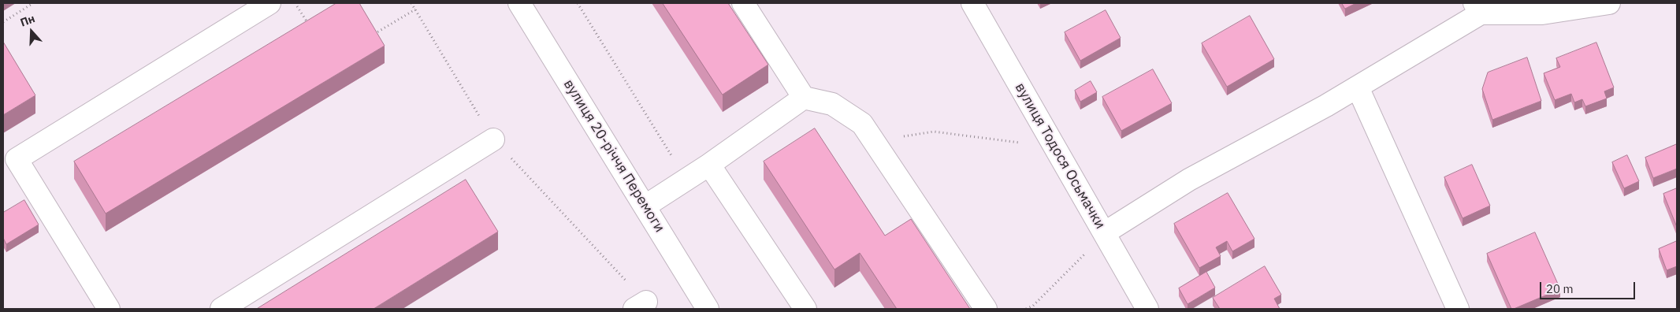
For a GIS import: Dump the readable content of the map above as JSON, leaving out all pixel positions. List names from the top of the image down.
{
  "streets": {
    "street": ["вулиця 20-річчя Перемоги", "вулиця Тодося Осьмачки"]
  },
  "scale_bar": "20 m",
  "north": "top"
}
